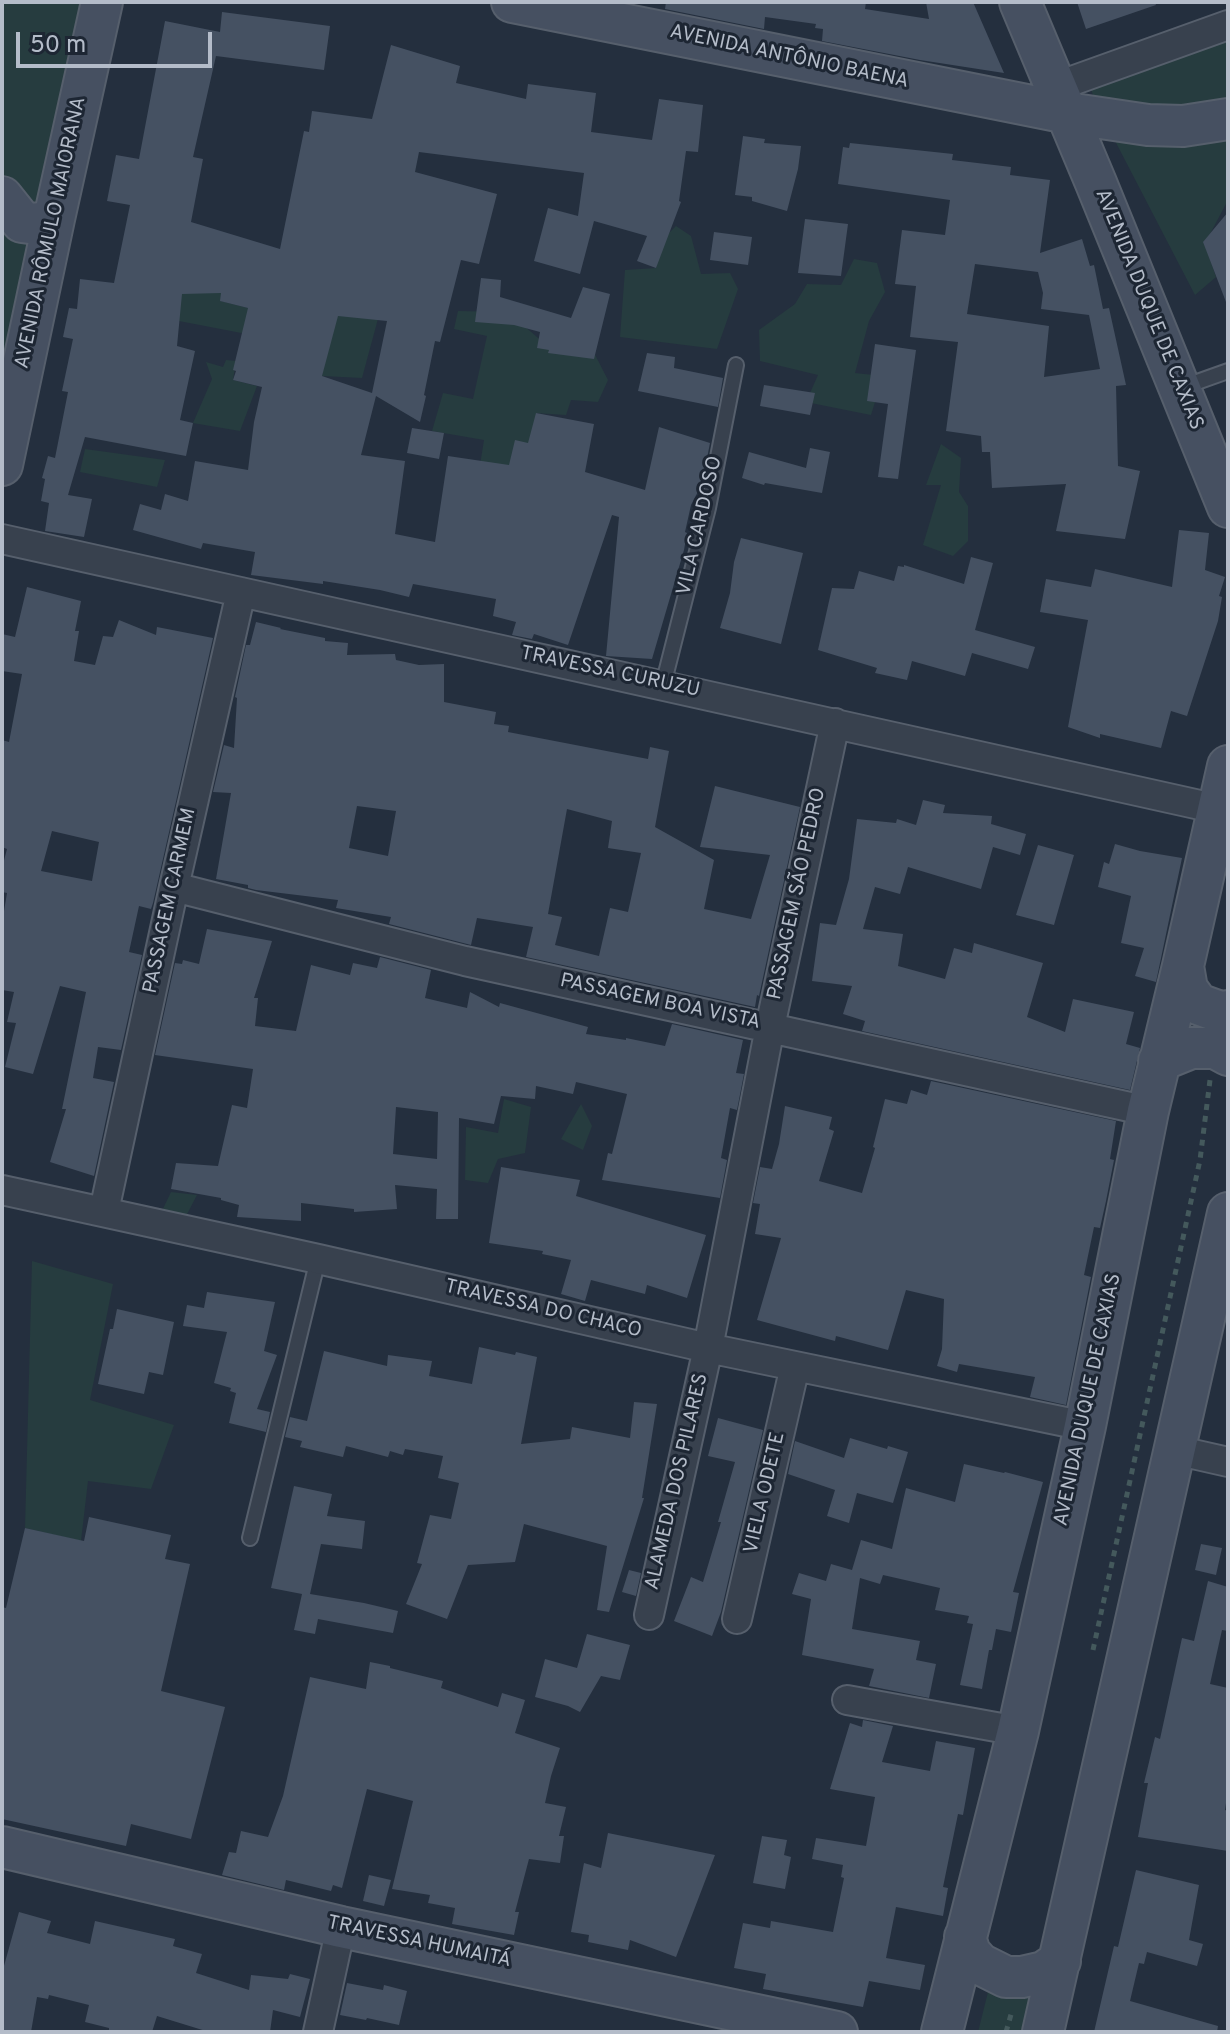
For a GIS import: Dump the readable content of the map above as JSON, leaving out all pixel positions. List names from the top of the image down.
{
  "streets": {
    "main road": [
      "AVENIDA ANTÔNIO BAENA",
      "AVENIDA RÔMULO MAIORANA",
      "AVENIDA DUQUE DE CAXIAS",
      "TRAVESSA HUMAITÁ"
    ],
    "street": [
      "TRAVESSA CURUZU",
      "PASSAGEM SÃO PEDRO",
      "PASSAGEM CARMEM",
      "PASSAGEM BOA VISTA",
      "TRAVESSA DO CHACO",
      "ALAMEDA DOS PILARES",
      "VIELA ODETE"
    ],
    "lane": ["VILA CARDOSO"]
  },
  "crossings": [
    ["AVENIDA ANTÔNIO BAENA", "AVENIDA DUQUE DE CAXIAS"],
    ["AVENIDA DUQUE DE CAXIAS", "TRAVESSA CURUZU"],
    ["AVENIDA DUQUE DE CAXIAS", "PASSAGEM BOA VISTA"],
    ["AVENIDA DUQUE DE CAXIAS", "TRAVESSA DO CHACO"],
    ["VILA CARDOSO", "TRAVESSA CURUZU"],
    ["TRAVESSA CURUZU", "PASSAGEM SÃO PEDRO"],
    ["TRAVESSA CURUZU", "PASSAGEM CARMEM"],
    ["PASSAGEM SÃO PEDRO", "PASSAGEM BOA VISTA"],
    ["PASSAGEM SÃO PEDRO", "TRAVESSA DO CHACO"],
    ["PASSAGEM SÃO PEDRO", "ALAMEDA DOS PILARES"],
    ["PASSAGEM CARMEM", "PASSAGEM BOA VISTA"],
    ["PASSAGEM CARMEM", "TRAVESSA DO CHACO"],
    ["TRAVESSA DO CHACO", "ALAMEDA DOS PILARES"],
    ["TRAVESSA DO CHACO", "VIELA ODETE"]
  ],
  "scale_bar": "50 m"
}
